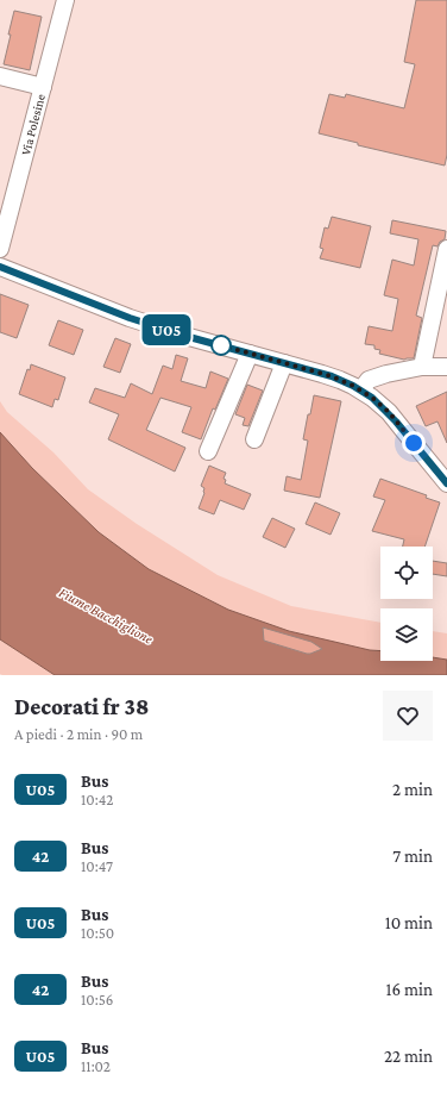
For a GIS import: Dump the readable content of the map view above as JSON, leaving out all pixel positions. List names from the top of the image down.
{
  "streets": {
    "street": ["Via Polesine"]
  },
  "water": ["Fiume Bacchiglione"],
  "lines": ["bus line U05"],
  "page": {
    "on_map": "U05",
    "heading": ["Decorati fr 38", "A piedi · 2 min · 90 m"],
    "list": [
      {
        "mark": "U05",
        "name": "Bus",
        "note": "10:42",
        "value": "2 min"
      },
      {
        "mark": "42",
        "name": "Bus",
        "note": "10:47",
        "value": "7 min"
      },
      {
        "mark": "U05",
        "name": "Bus",
        "note": "10:50",
        "value": "10 min"
      },
      {
        "mark": "42",
        "name": "Bus",
        "note": "10:56",
        "value": "16 min"
      },
      {
        "mark": "U05",
        "name": "Bus",
        "note": "11:02",
        "value": "22 min"
      }
    ]
  }
}
